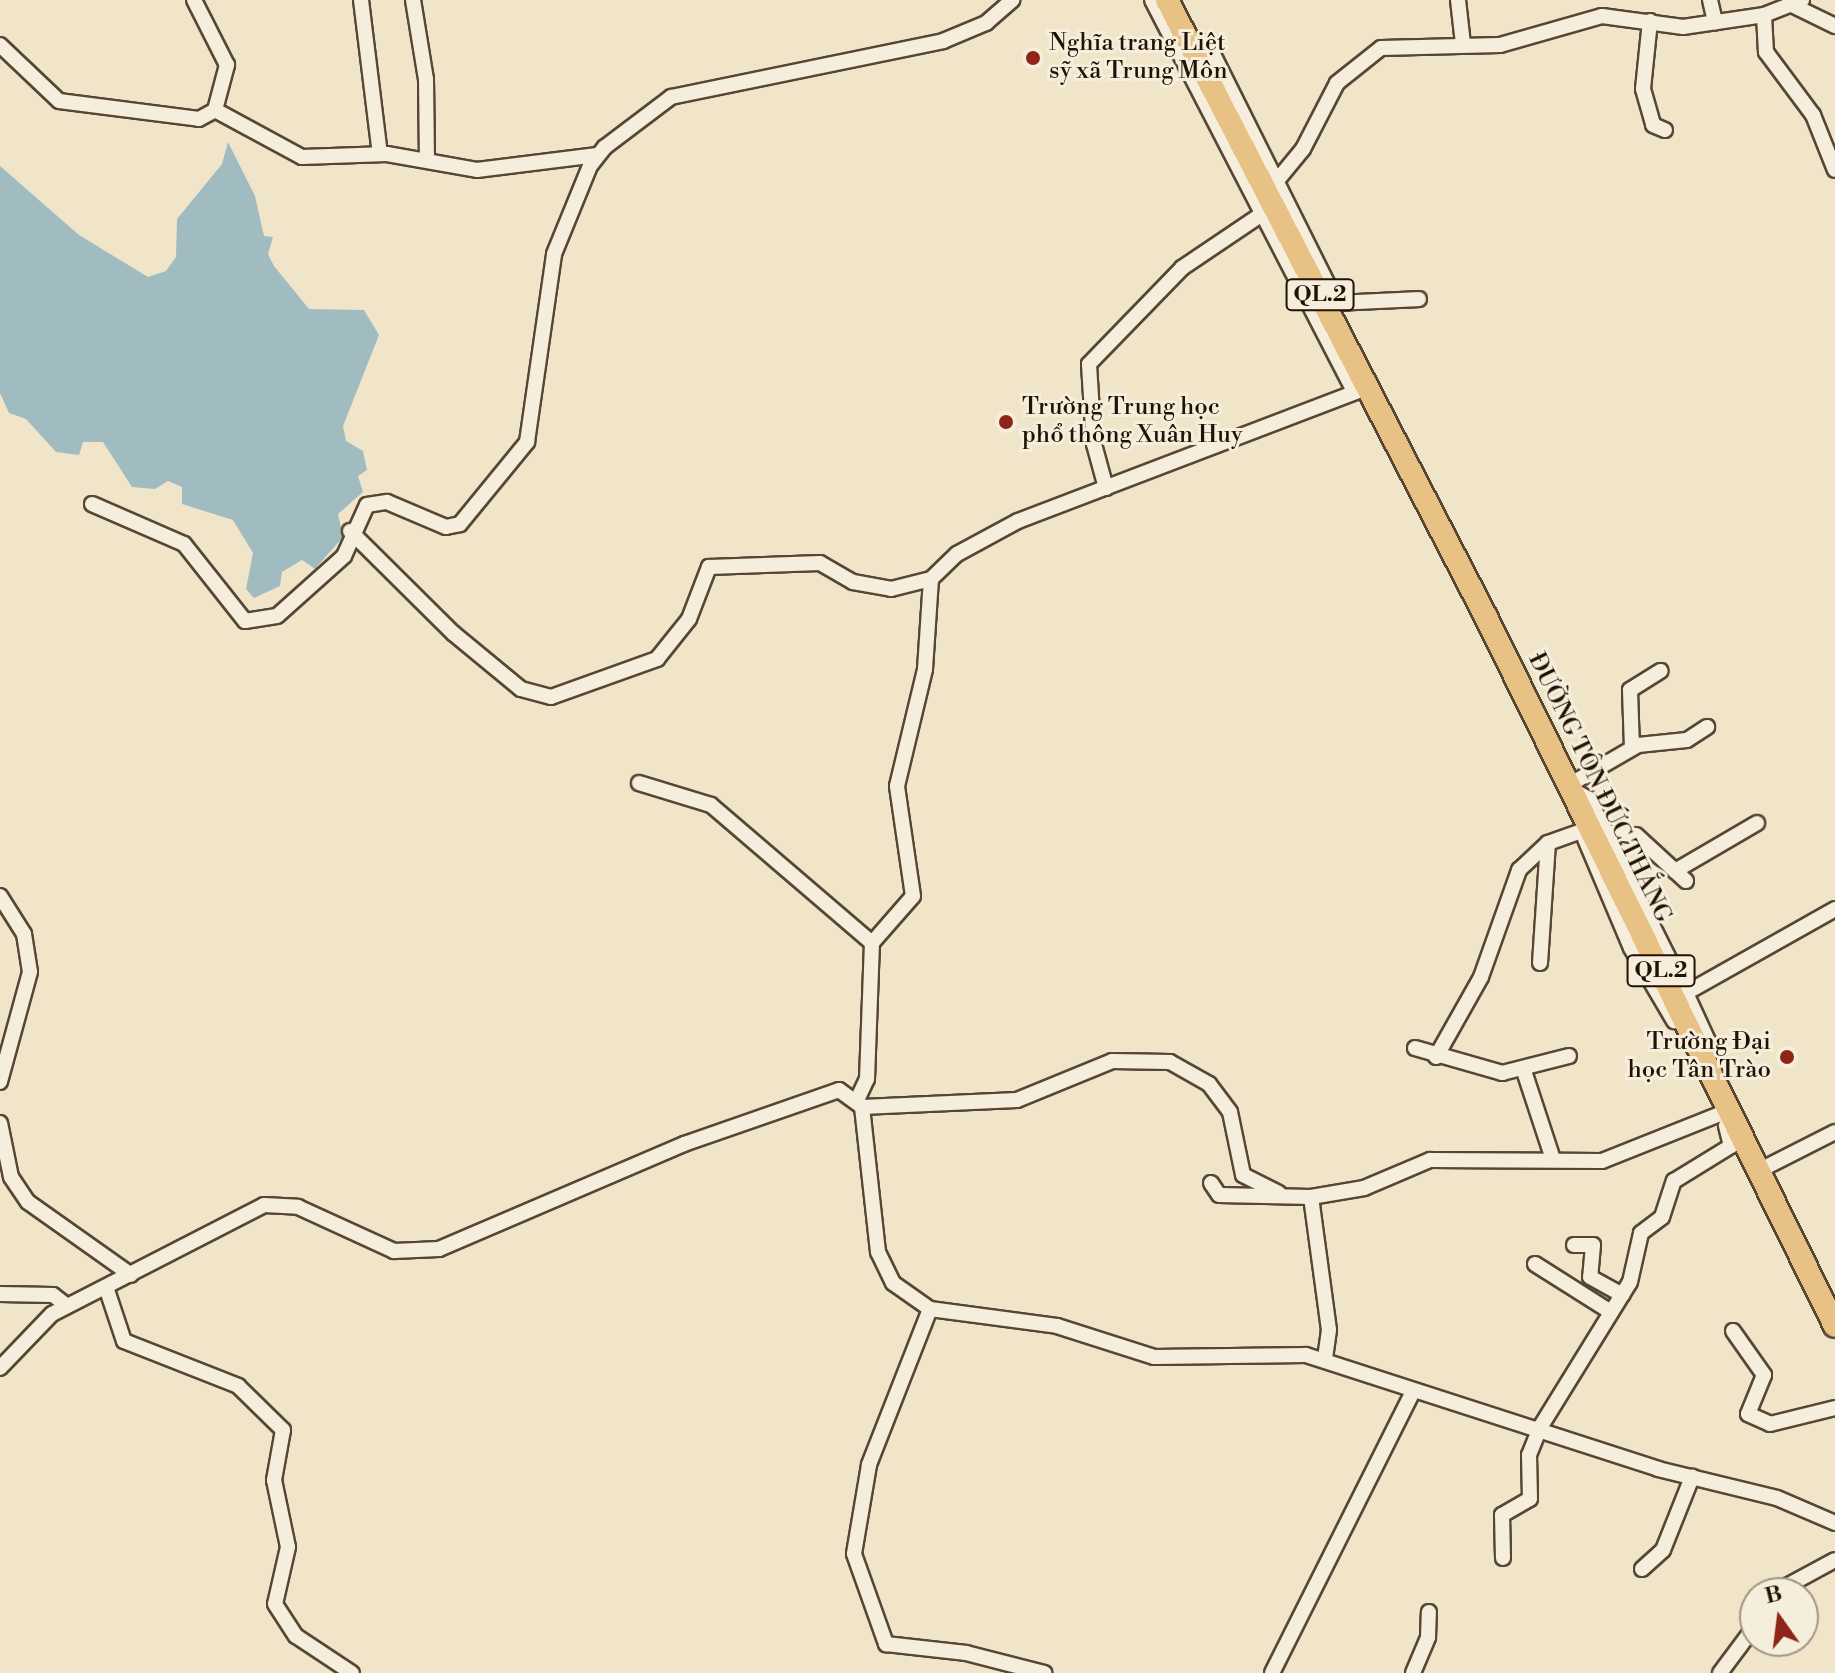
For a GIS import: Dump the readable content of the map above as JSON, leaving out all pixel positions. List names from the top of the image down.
{
  "streets": {
    "highway": ["QL.2", "ĐƯỜNG TÔN ĐỨC THẮNG"]
  },
  "crossings": [
    ["QL.2", "ĐƯỜNG TÔN ĐỨC THẮNG"]
  ],
  "places": ["Nghĩa trang Liệt sỹ xã Trung Môn", "Trường Trung học phổ thông Xuân Huy", "Trường Đại học Tân Trào"],
  "north": "top"
}
